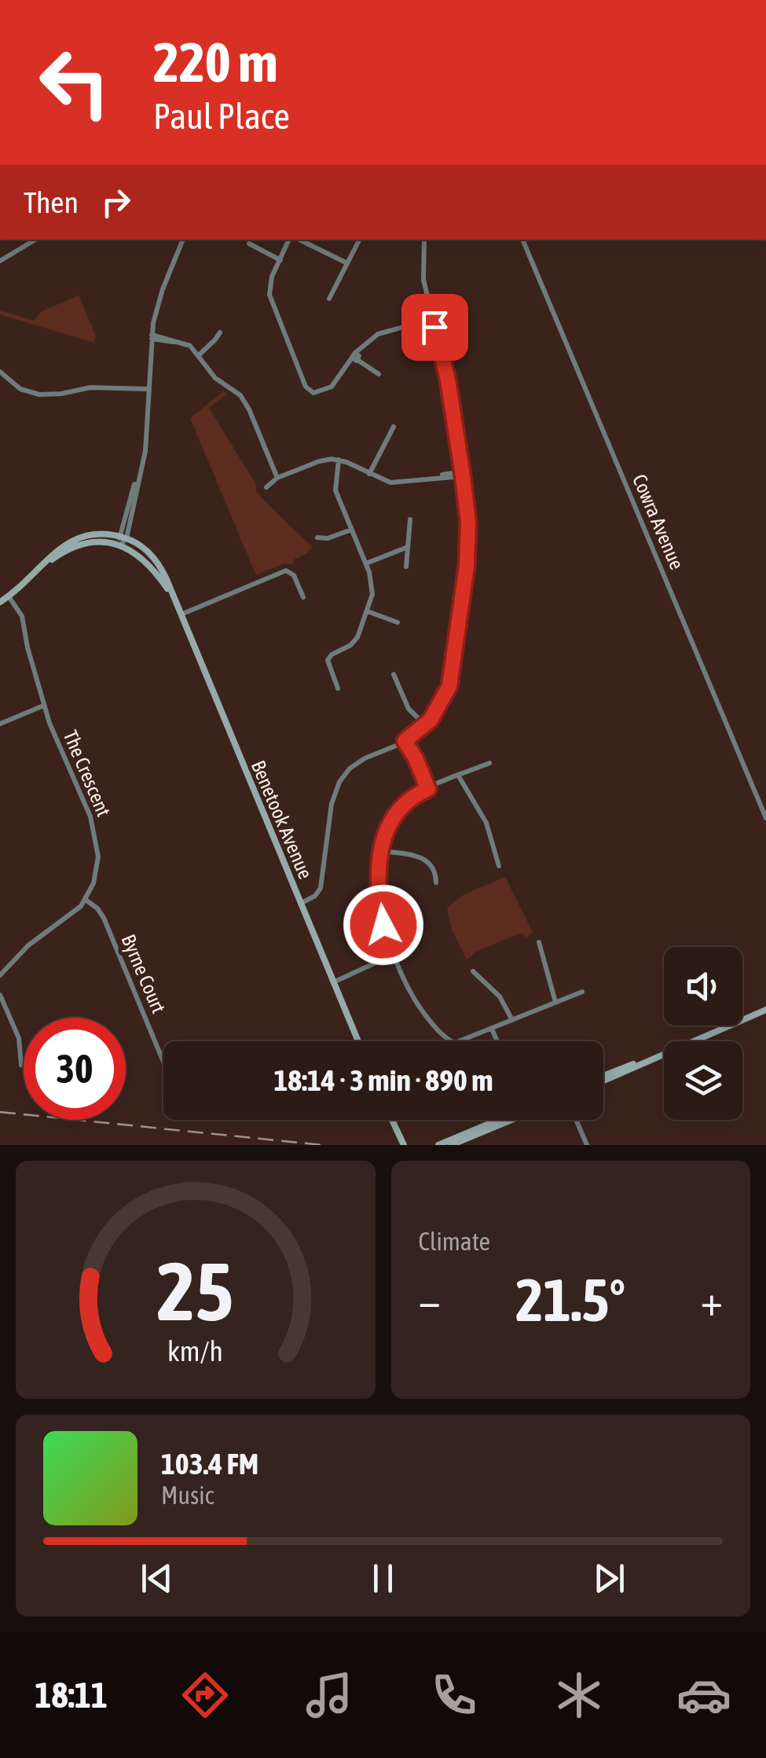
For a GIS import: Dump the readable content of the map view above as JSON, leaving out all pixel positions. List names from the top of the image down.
{
  "streets": {
    "main road": ["Benetook Avenue"],
    "street": ["Cowra Avenue", "The Crescent", "Byrne Court"]
  },
  "crossings": [
    ["The Crescent", "Byrne Court"]
  ],
  "page": {
    "turn": ["220 m", "Paul Place"],
    "then": "Then",
    "limit": "30",
    "trip": "18:14 · 3 min · 890 m",
    "tile": "Climate",
    "heat": ["−", "21.5°", "+"],
    "song": ["103.4 FM", "Music"],
    "tabs": "18:11",
    "gauge": ["25", "km/h"]
  }
}
